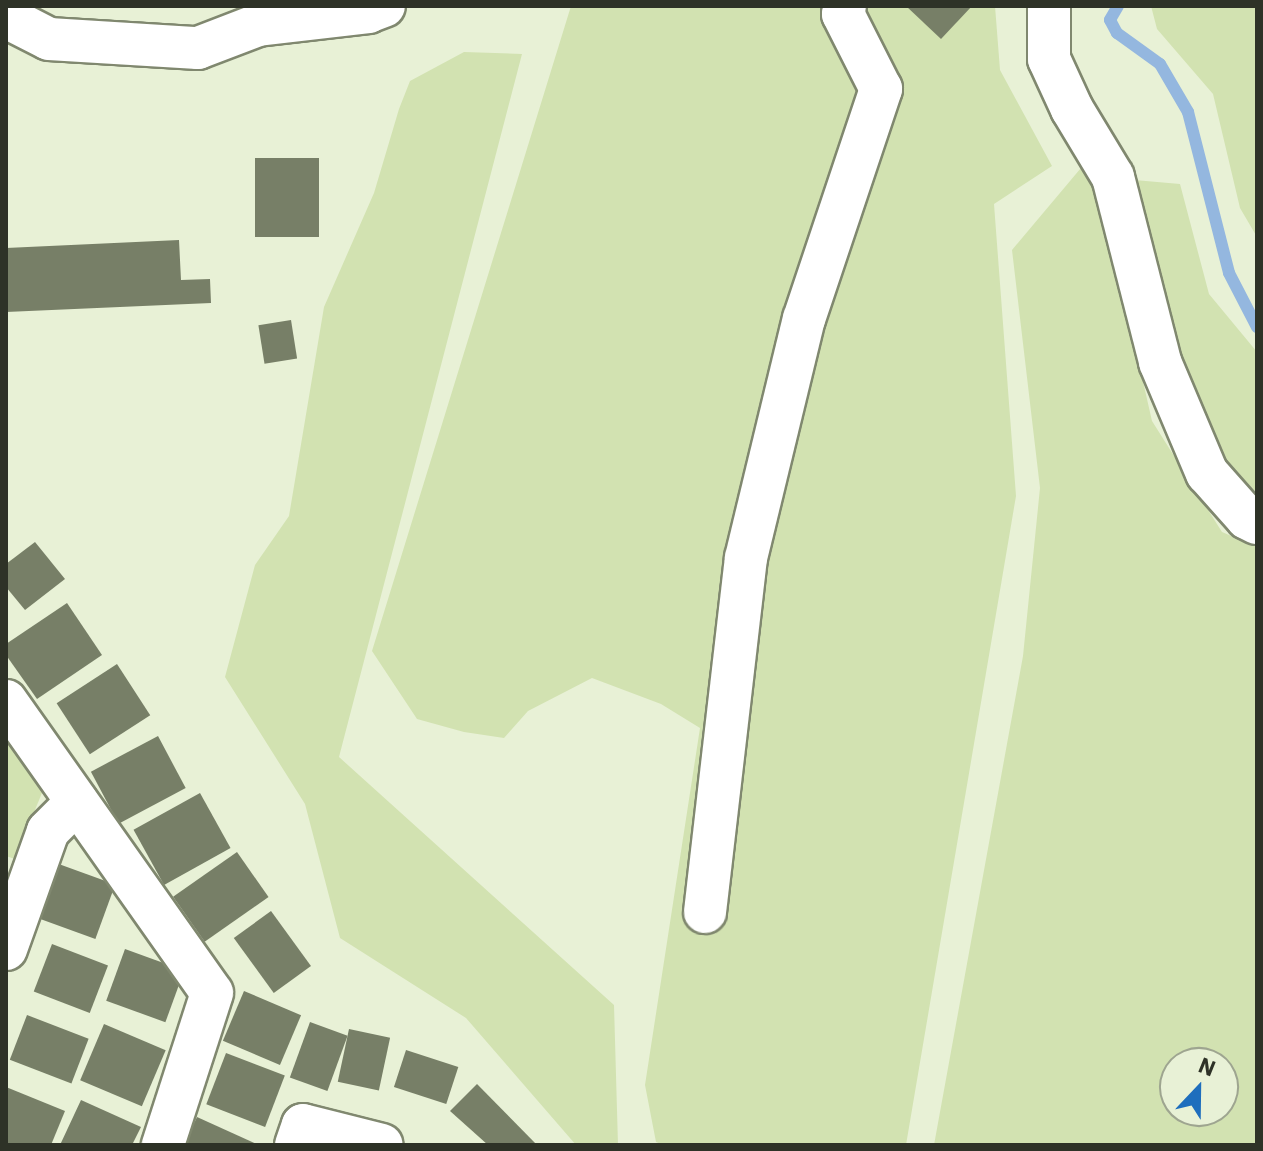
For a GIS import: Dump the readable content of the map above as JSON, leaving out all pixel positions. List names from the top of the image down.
{
  "north": "top"
}
